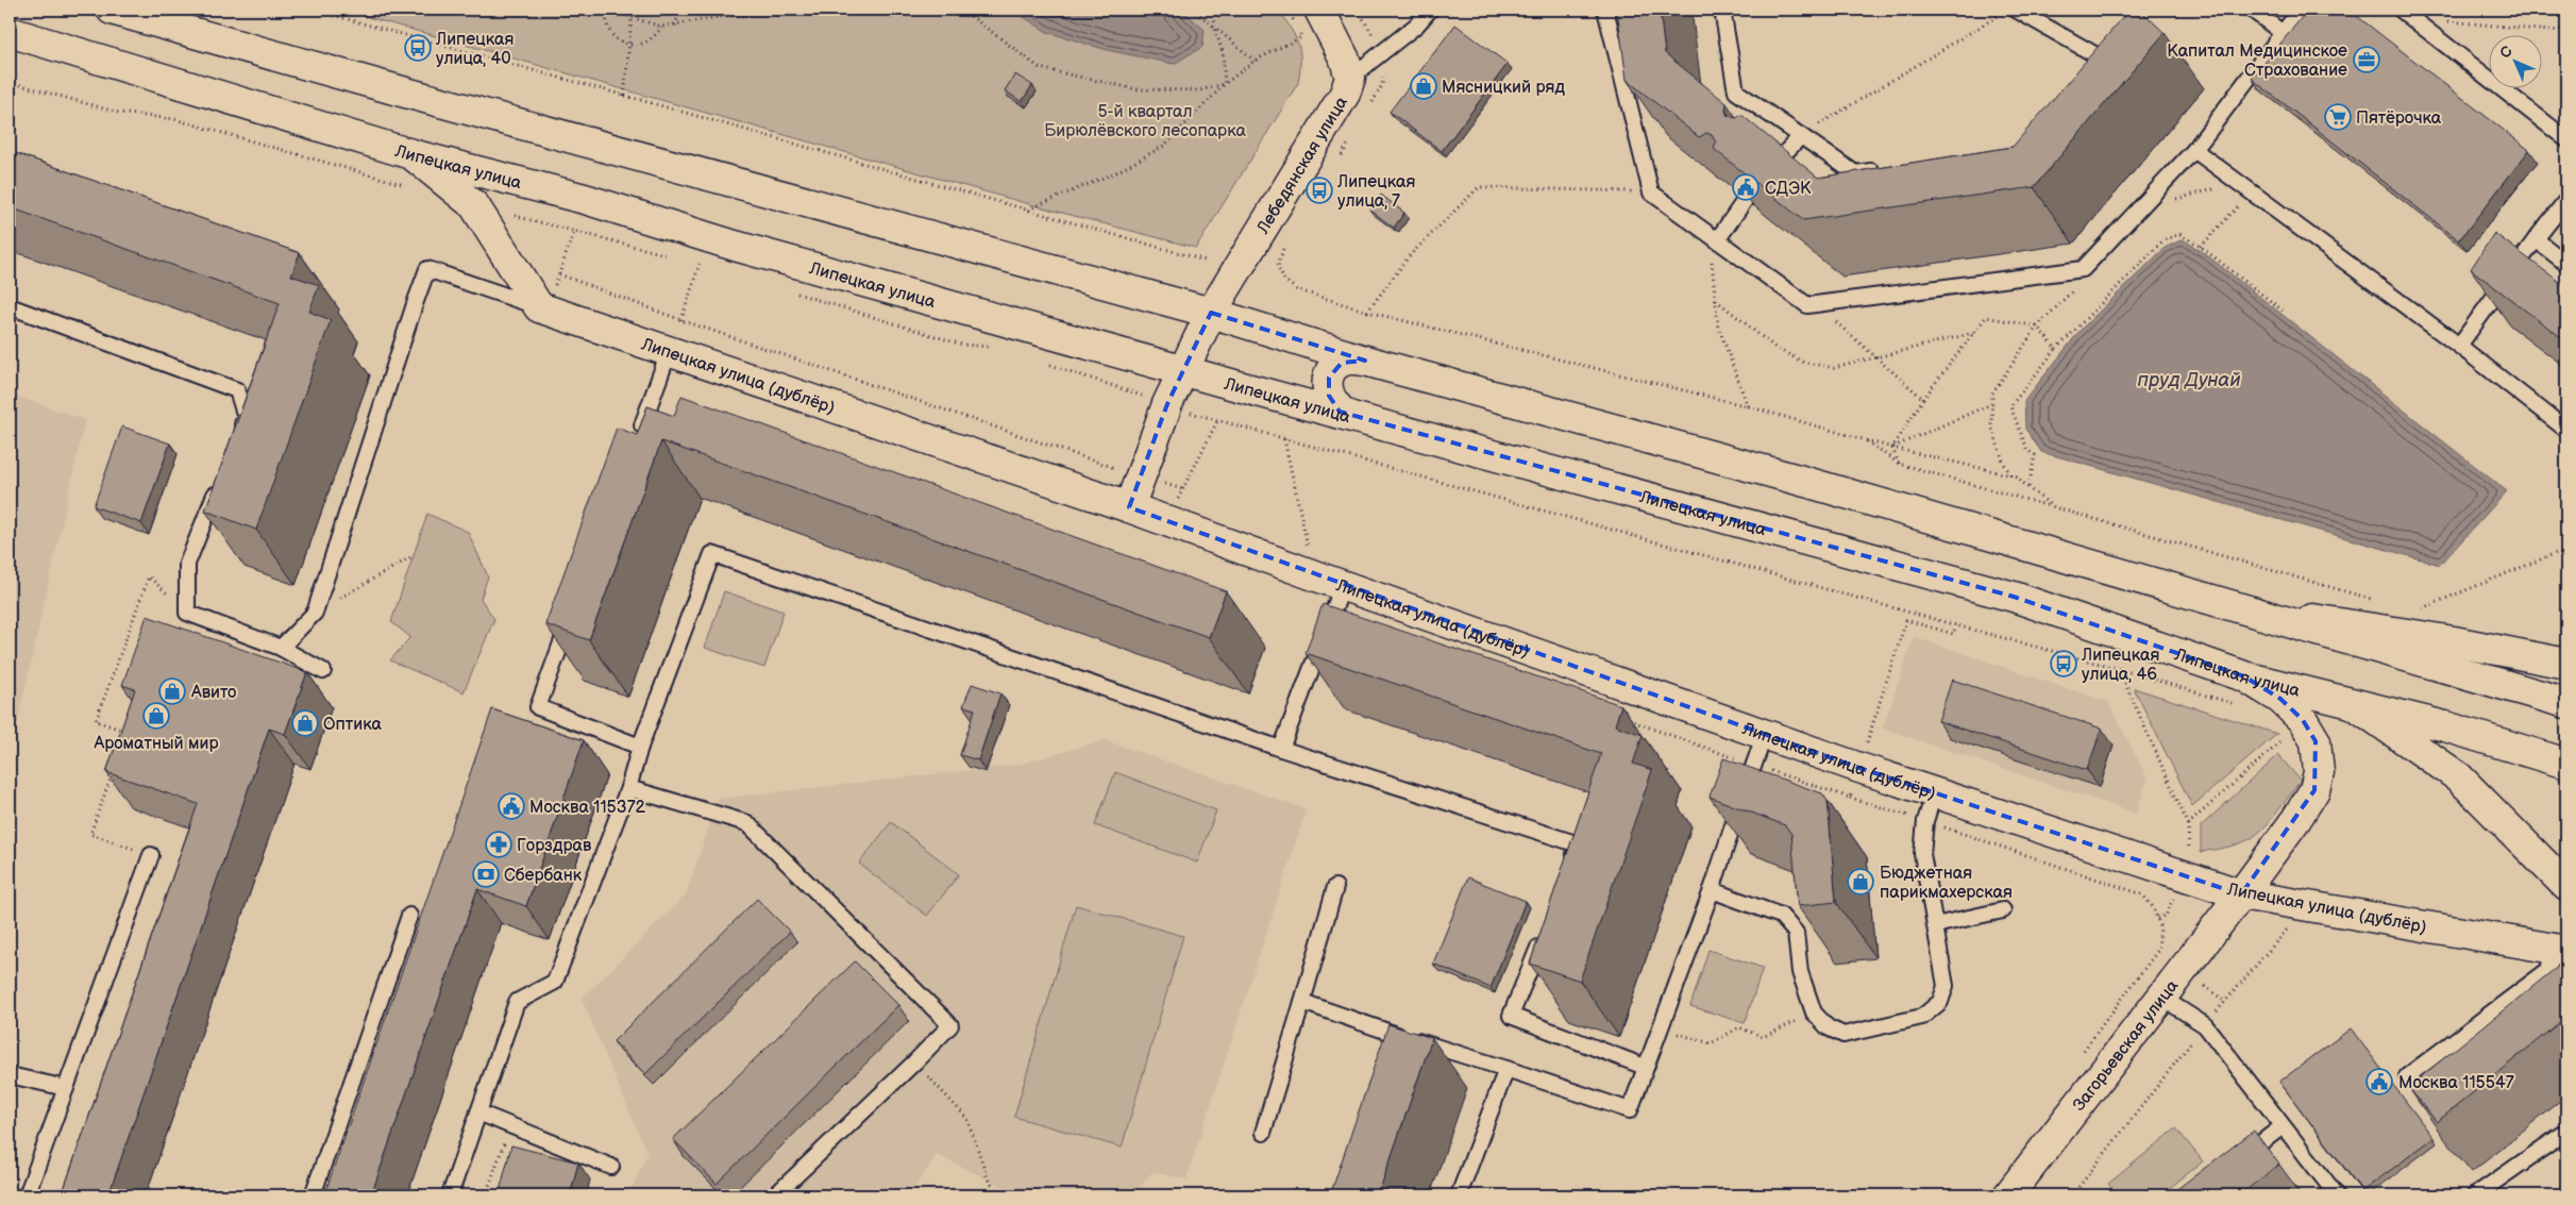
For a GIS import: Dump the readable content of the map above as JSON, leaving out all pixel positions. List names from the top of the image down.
{
  "streets": {
    "main road": [
      "Лебедянская улица",
      "Липецкая улица",
      "Липецкая улица (дублёр)",
      "Загорьевская улица"
    ]
  },
  "crossings": [
    ["Лебедянская улица", "Липецкая улица"],
    ["Липецкая улица", "Загорьевская улица"],
    ["Липецкая улица (дублёр)", "Загорьевская улица"]
  ],
  "water": ["пруд Дунай"],
  "parks": ["5-й квартал Бирюлёвского лесопарка"],
  "places": {
    "bus stop": ["Липецкая улица, 40", "Липецкая улица, 7", "Липецкая улица, 46"],
    "office": ["Капитал Медицинское Страхование"],
    "shop": [
      "Мясницкий ряд",
      "Авито",
      "Ароматный мир",
      "Оптика",
      "Бюджетная парикмахерская"
    ],
    "supermarket": ["Пятёрочка"],
    "public building": ["СДЭК", "Москва 115372", "Москва 115547"],
    "pharmacy": ["Горздрав"],
    "bank": ["Сбербанк"]
  },
  "north": "top left"
}
